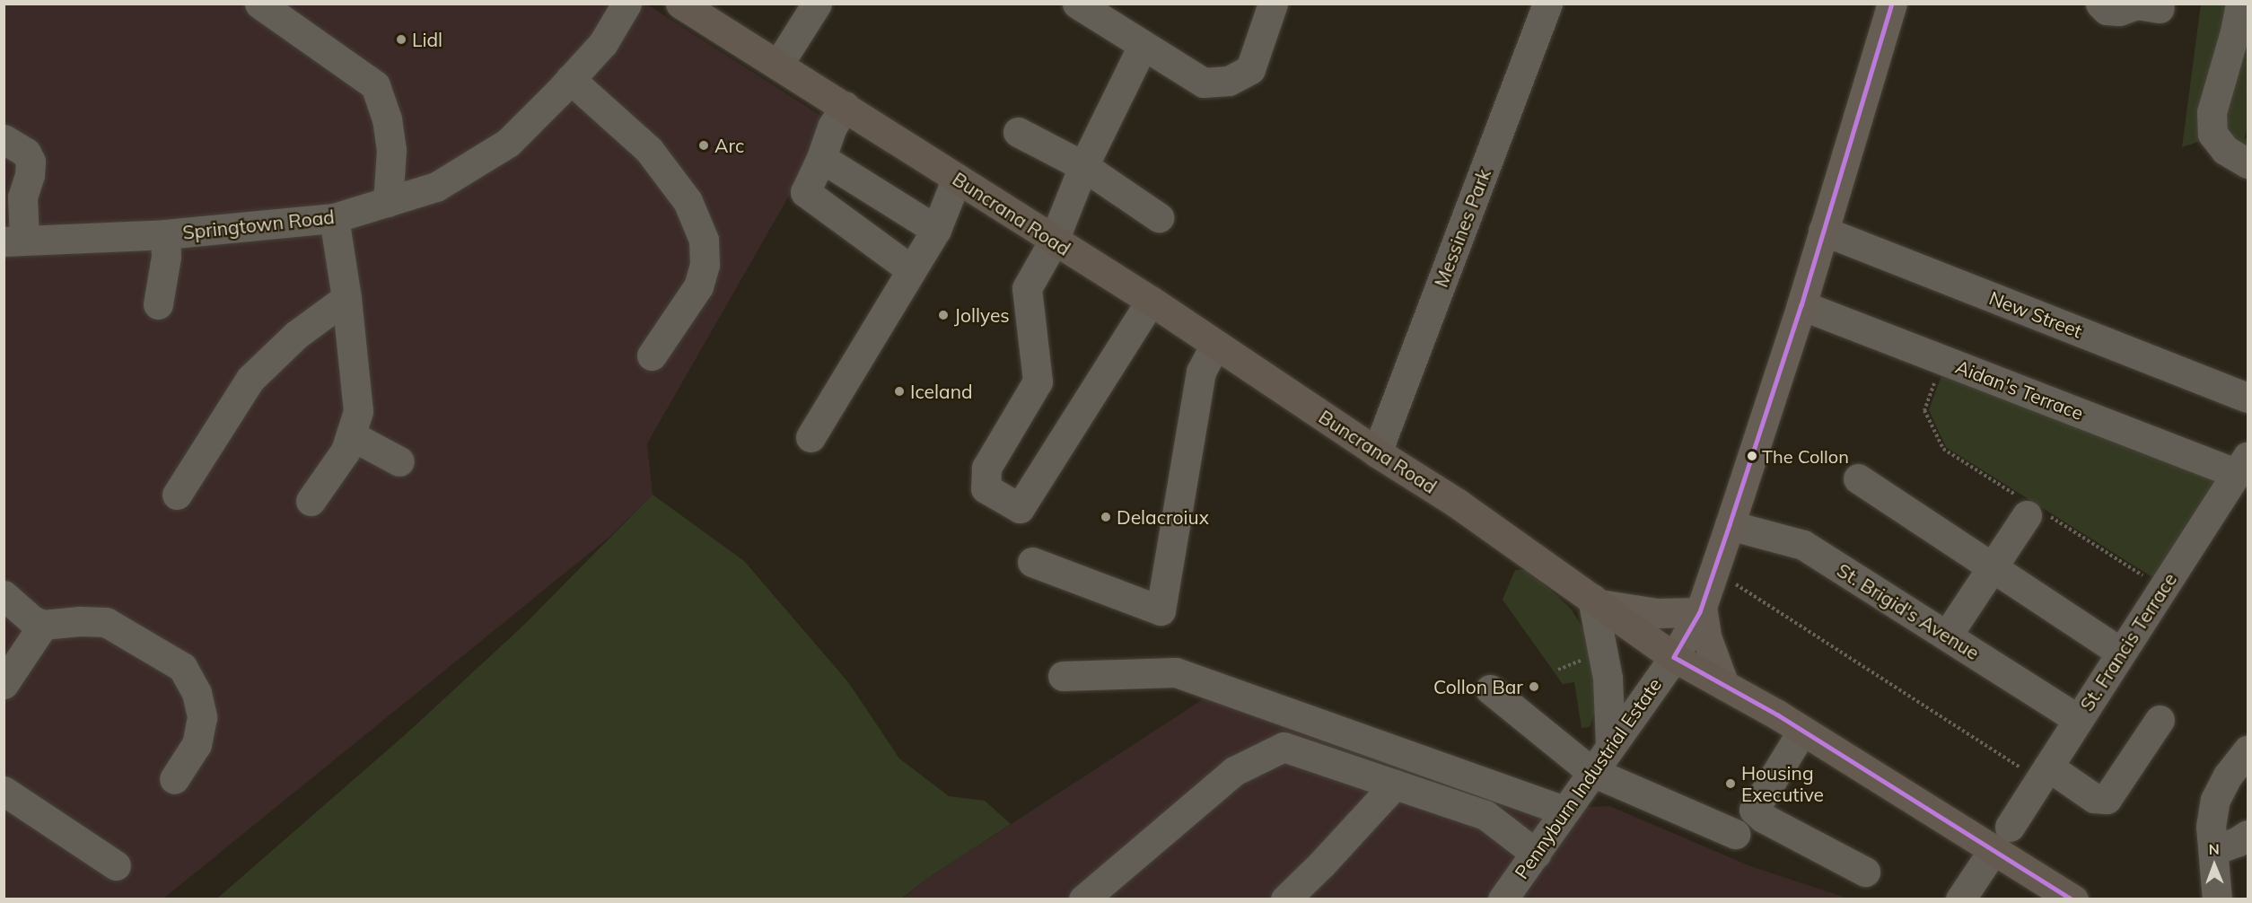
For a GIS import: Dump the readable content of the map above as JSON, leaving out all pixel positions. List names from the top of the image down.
{
  "streets": {
    "highway": ["Buncrana Road"],
    "street": [
      "Springtown Road",
      "Messines Park",
      "New Street",
      "Aidan's Terrace",
      "St. Brigid's Avenue",
      "St. Francis Terrace",
      "Pennyburn Industrial Estate"
    ]
  },
  "crossings": [
    ["Buncrana Road", "Messines Park"],
    ["Buncrana Road", "St. Francis Terrace"],
    ["Buncrana Road", "Pennyburn Industrial Estate"],
    ["Aidan's Terrace", "St. Francis Terrace"],
    ["St. Brigid's Avenue", "St. Francis Terrace"]
  ],
  "places": [
    "Lidl",
    "Arc",
    "Jollyes",
    "Iceland",
    "The Collon",
    "Delacroiux",
    "Collon Bar",
    "Housing Executive"
  ],
  "north": "top"
}
